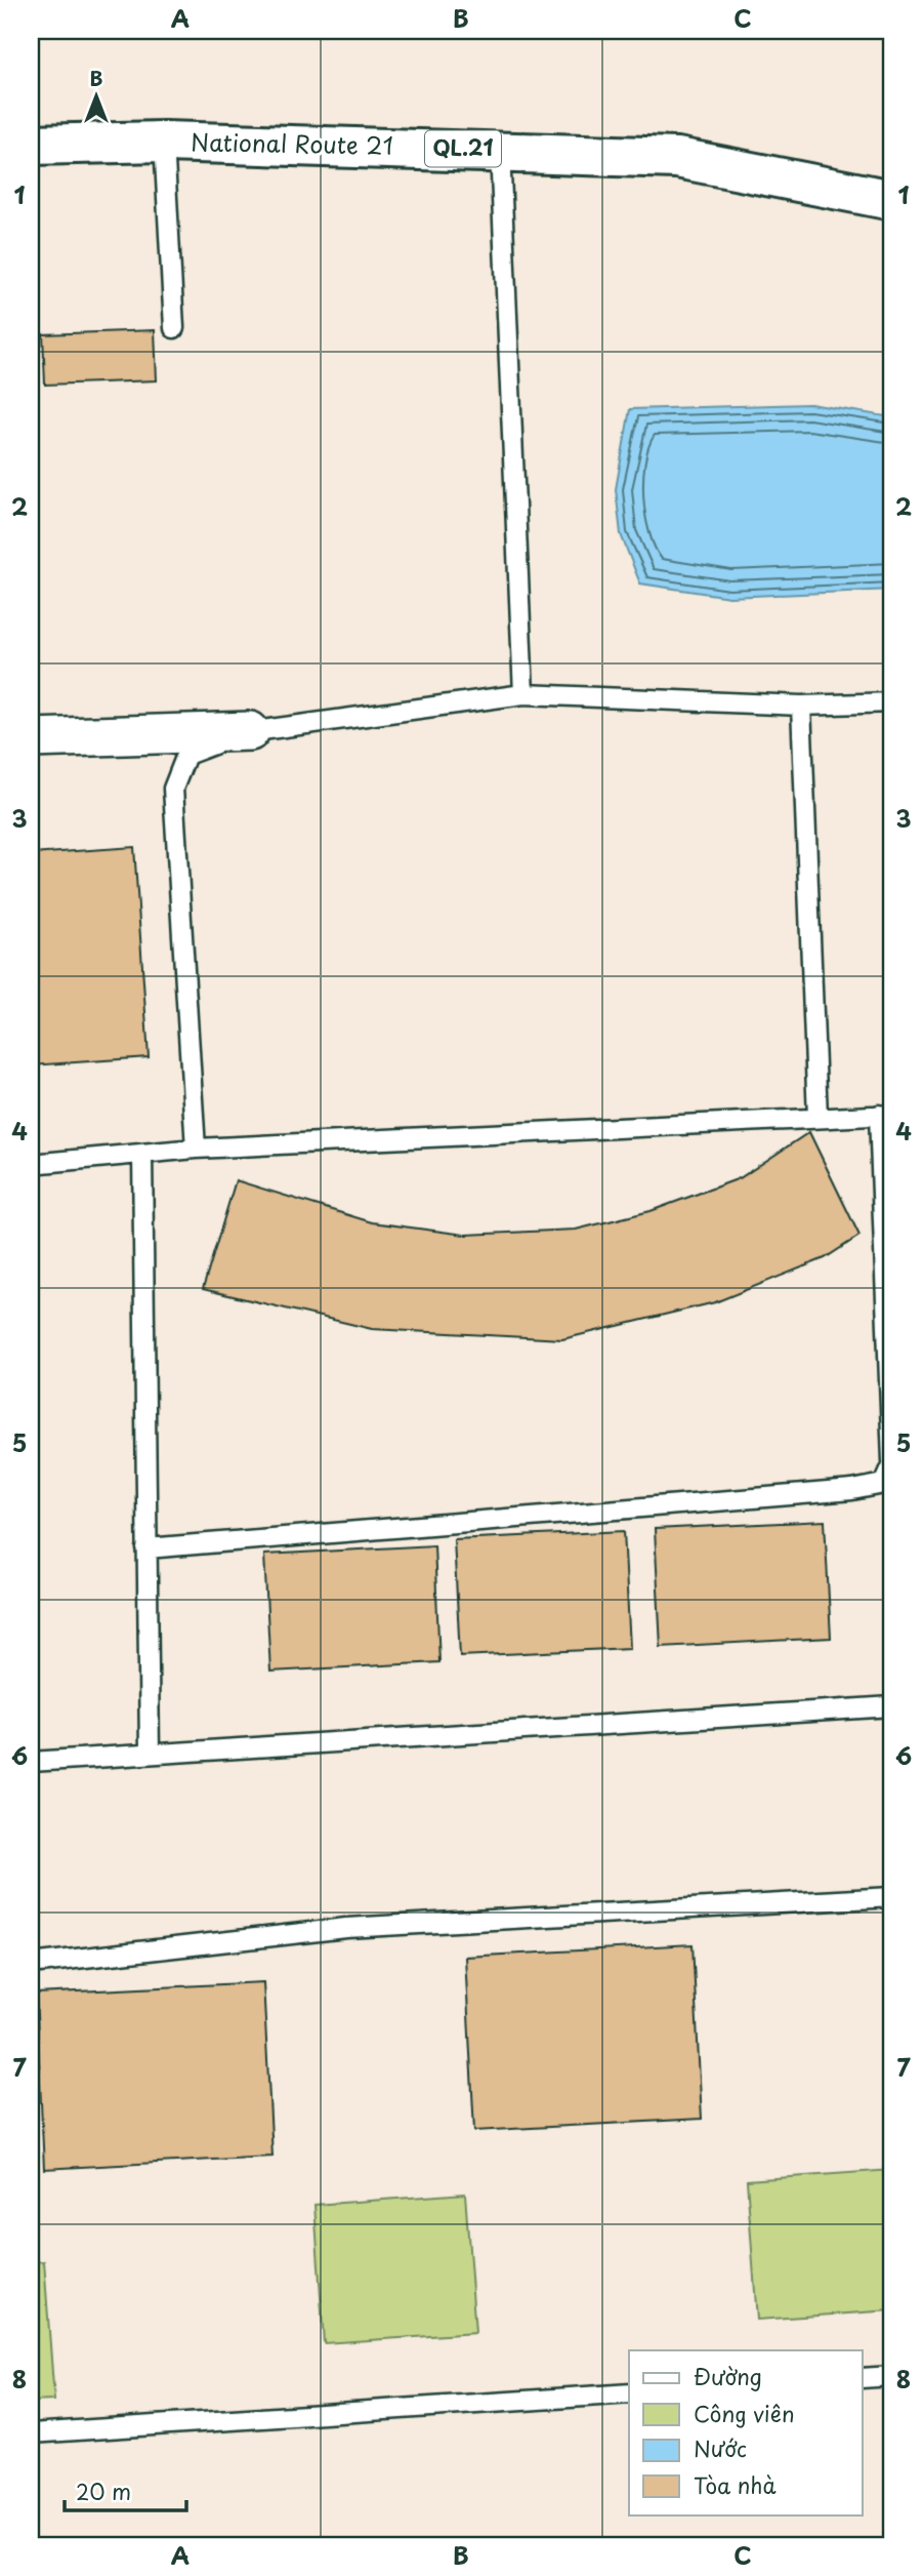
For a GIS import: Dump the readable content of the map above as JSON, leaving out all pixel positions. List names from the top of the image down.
{
  "streets": {
    "highway": ["National Route 21", "QL.21"]
  },
  "legend": [
    "Đường",
    "Công viên",
    "Nước",
    "Tòa nhà"
  ],
  "scale_bar": "20 m",
  "north": "top",
  "grid": {
    "columns": ["A", "B", "C"],
    "rows": [
      "1",
      "2",
      "3",
      "4",
      "5",
      "6",
      "7",
      "8"
    ]
  }
}
